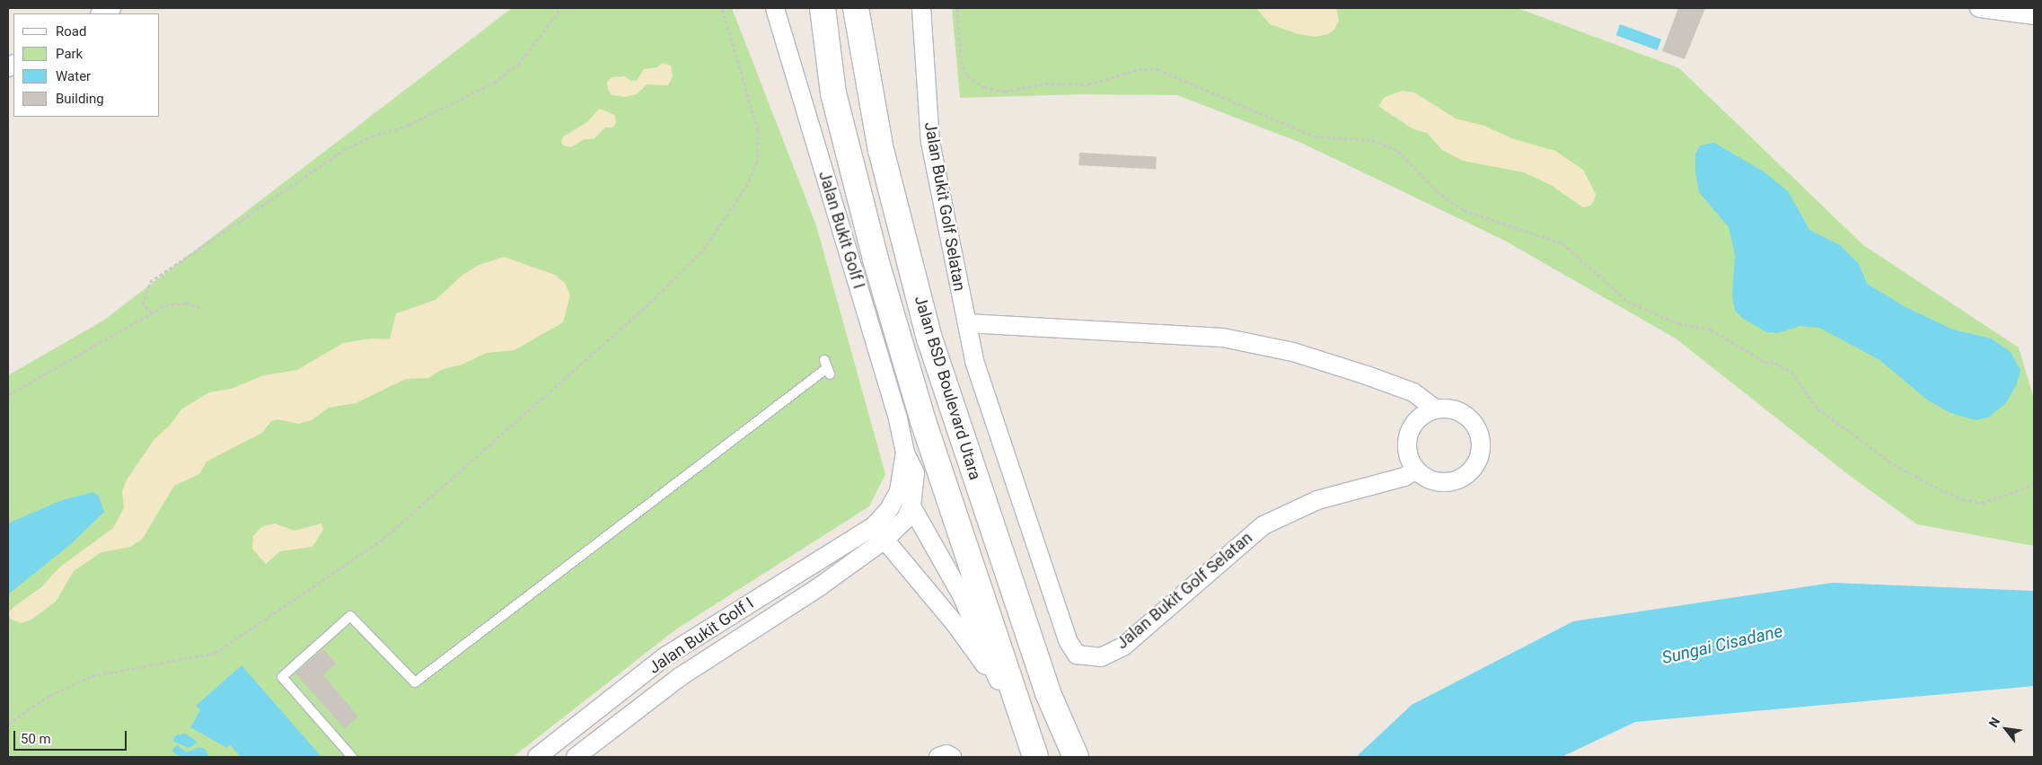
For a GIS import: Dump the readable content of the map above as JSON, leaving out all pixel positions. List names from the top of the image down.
{
  "streets": {
    "main road": ["Jalan BSD Boulevard Utara"],
    "street": ["Jalan Bukit Golf Selatan", "Jalan Bukit Golf I"]
  },
  "water": ["Sungai Cisadane"],
  "legend": [
    "Road",
    "Park",
    "Water",
    "Building"
  ],
  "scale_bar": "50 m",
  "north": "top left"
}
